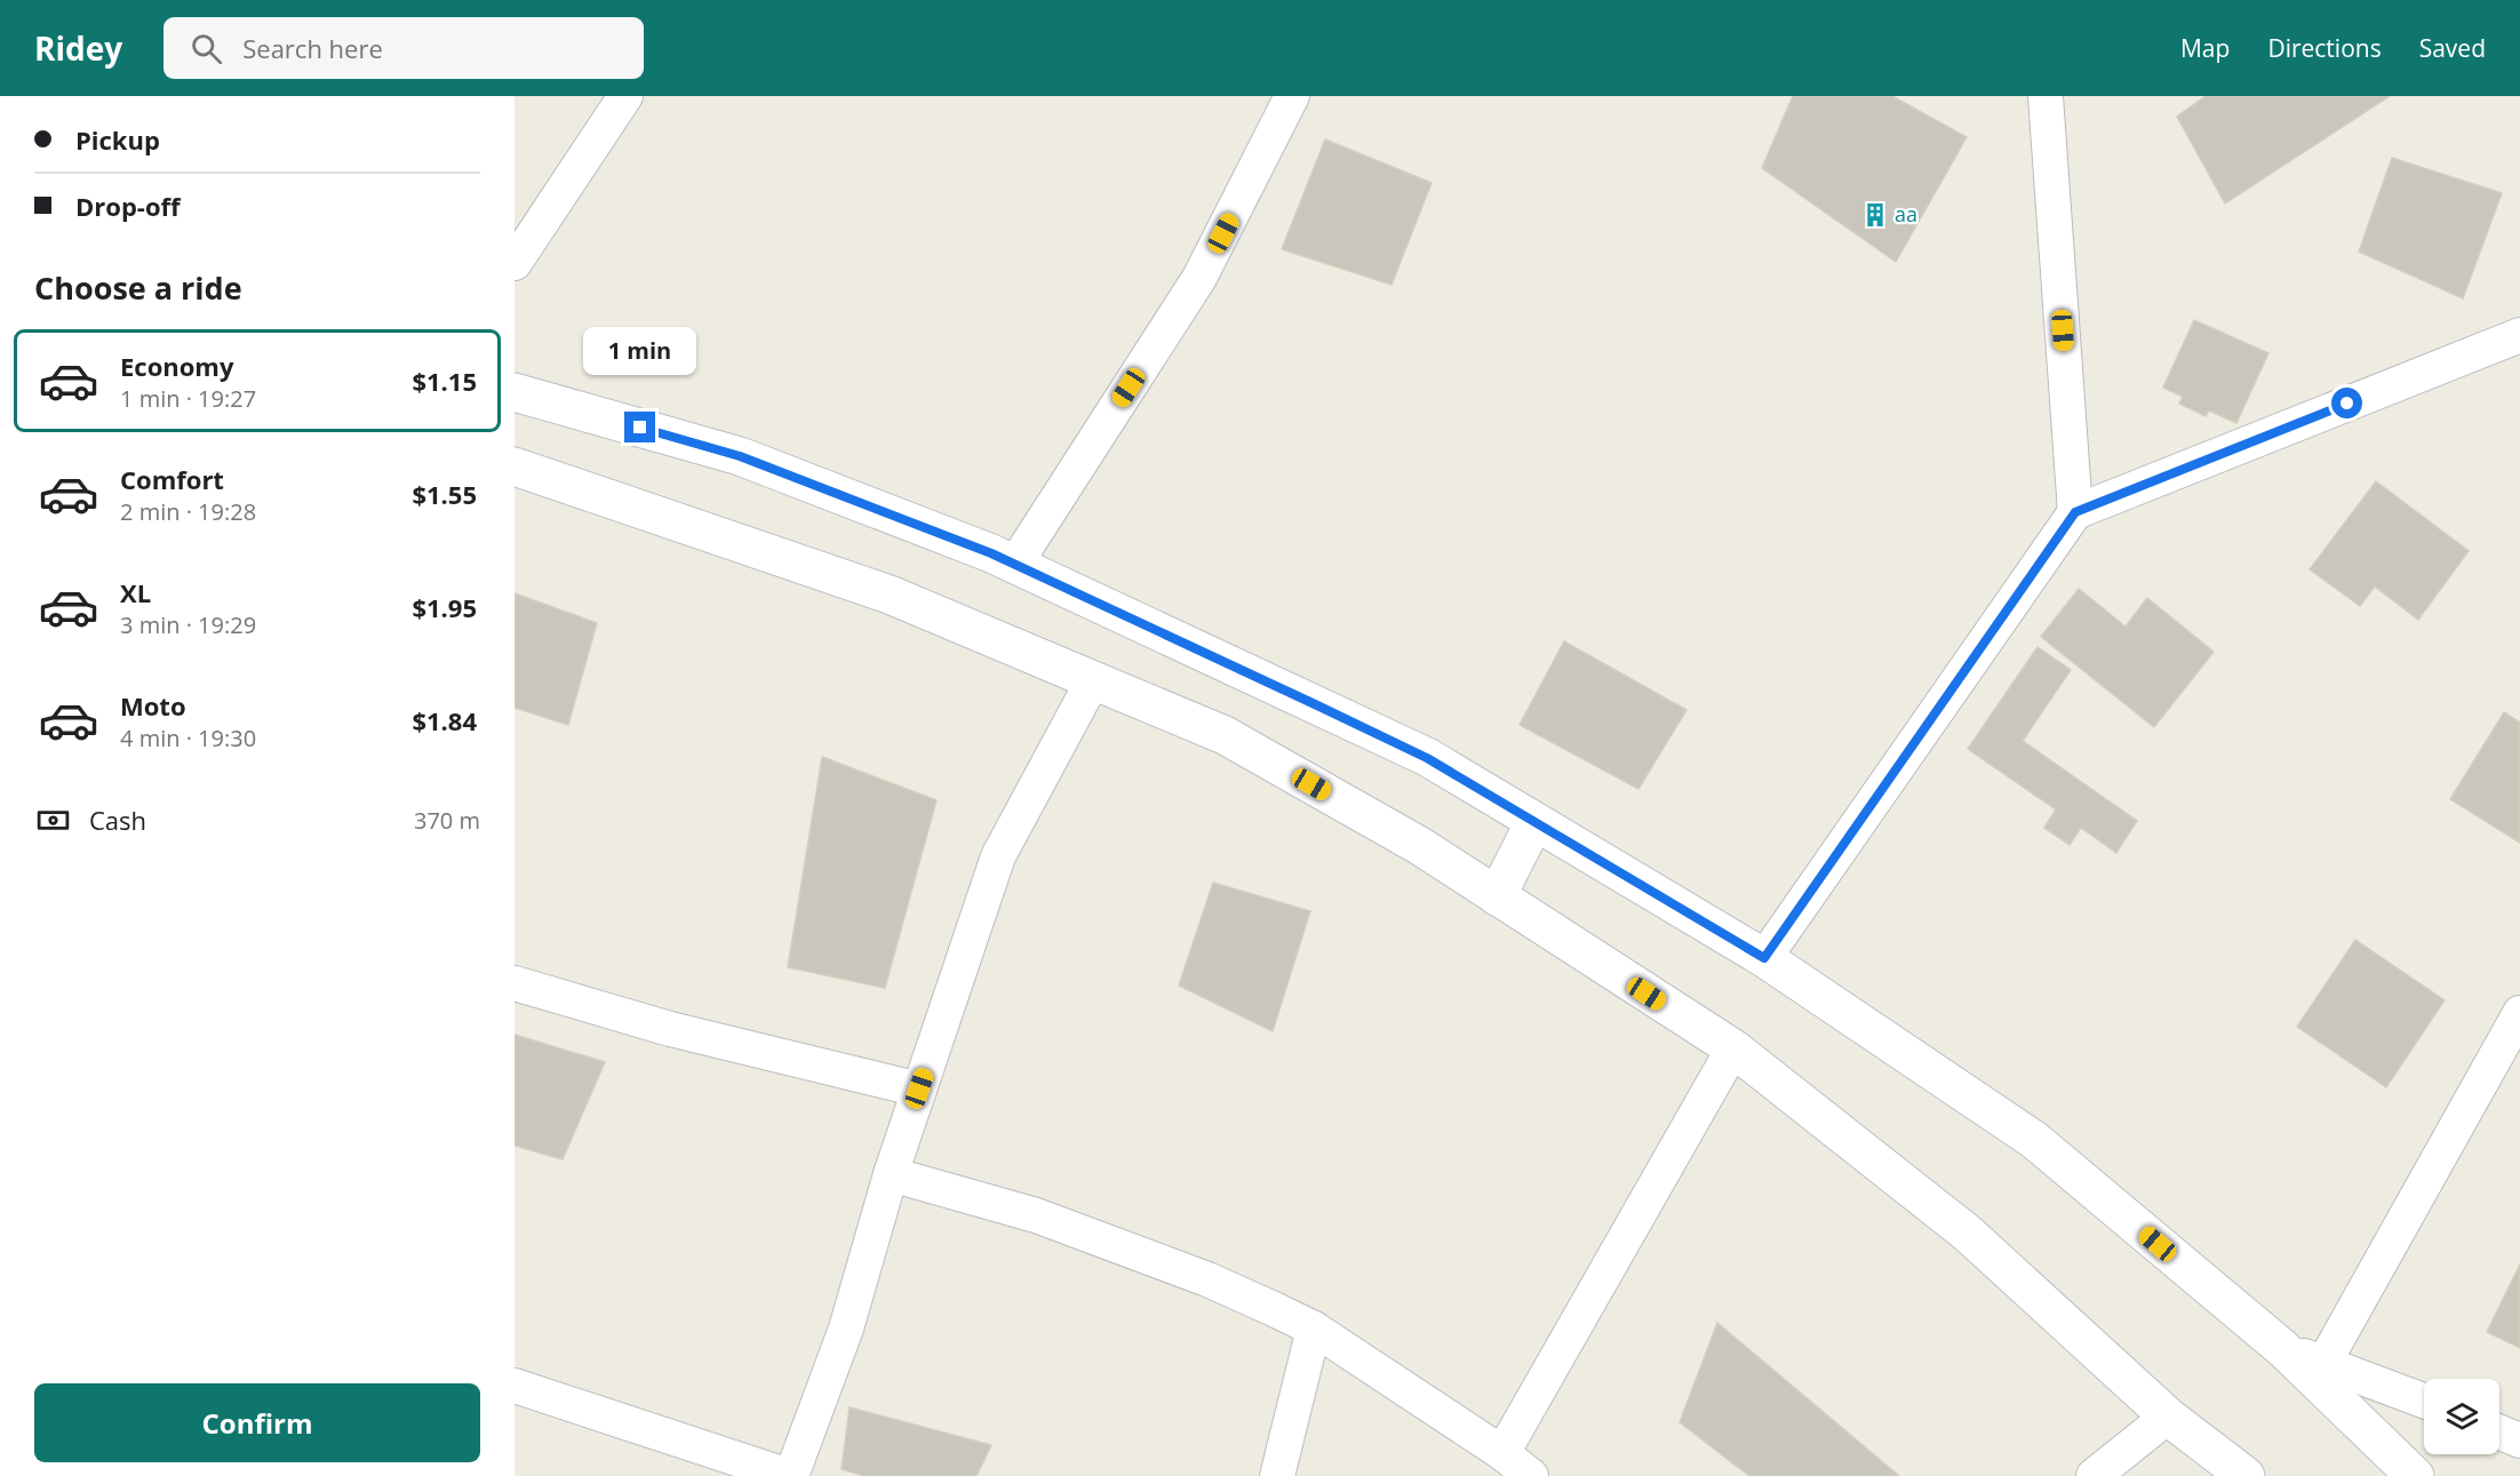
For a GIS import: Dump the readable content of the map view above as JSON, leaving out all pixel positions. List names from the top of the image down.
{
  "places": {
    "building": ["aa"]
  },
  "page": {
    "header": "Ridey",
    "search": "Search here",
    "nav": ["Map", "Directions", "Saved"],
    "banner": ["Pickup", "Drop-off"],
    "heading": "Choose a ride",
    "bubble": "1 min",
    "list": [
      {
        "name": "Economy",
        "note": "1 min · 19:27",
        "value": "$1.15"
      },
      {
        "name": "Comfort",
        "note": "2 min · 19:28",
        "value": "$1.55"
      },
      {
        "name": "XL",
        "note": "3 min · 19:29",
        "value": "$1.95"
      },
      {
        "name": "Moto",
        "note": "4 min · 19:30",
        "value": "$1.84"
      }
    ],
    "pay": ["Cash", "370 m"],
    "buttons": "Confirm"
  }
}
